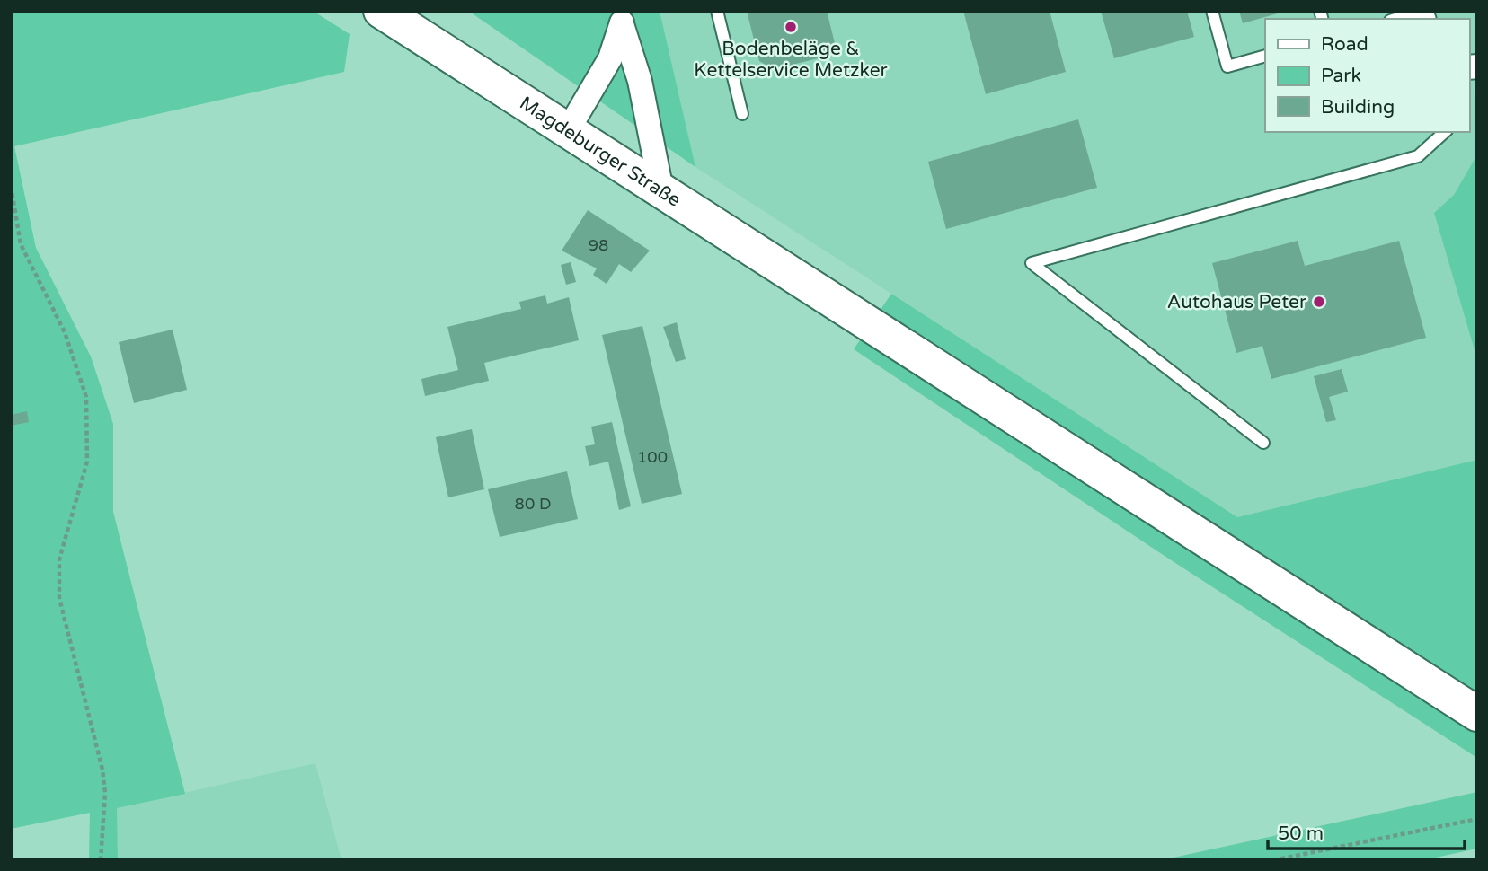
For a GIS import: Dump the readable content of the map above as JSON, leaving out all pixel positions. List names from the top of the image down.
{
  "streets": {
    "main road": ["Magdeburger Straße"]
  },
  "places": ["Bodenbeläge & Kettelservice Metzker", "Autohaus Peter"],
  "house_numbers": ["98", "100", "80 D"],
  "legend": ["Road", "Park", "Building"],
  "scale_bar": "50 m"
}
